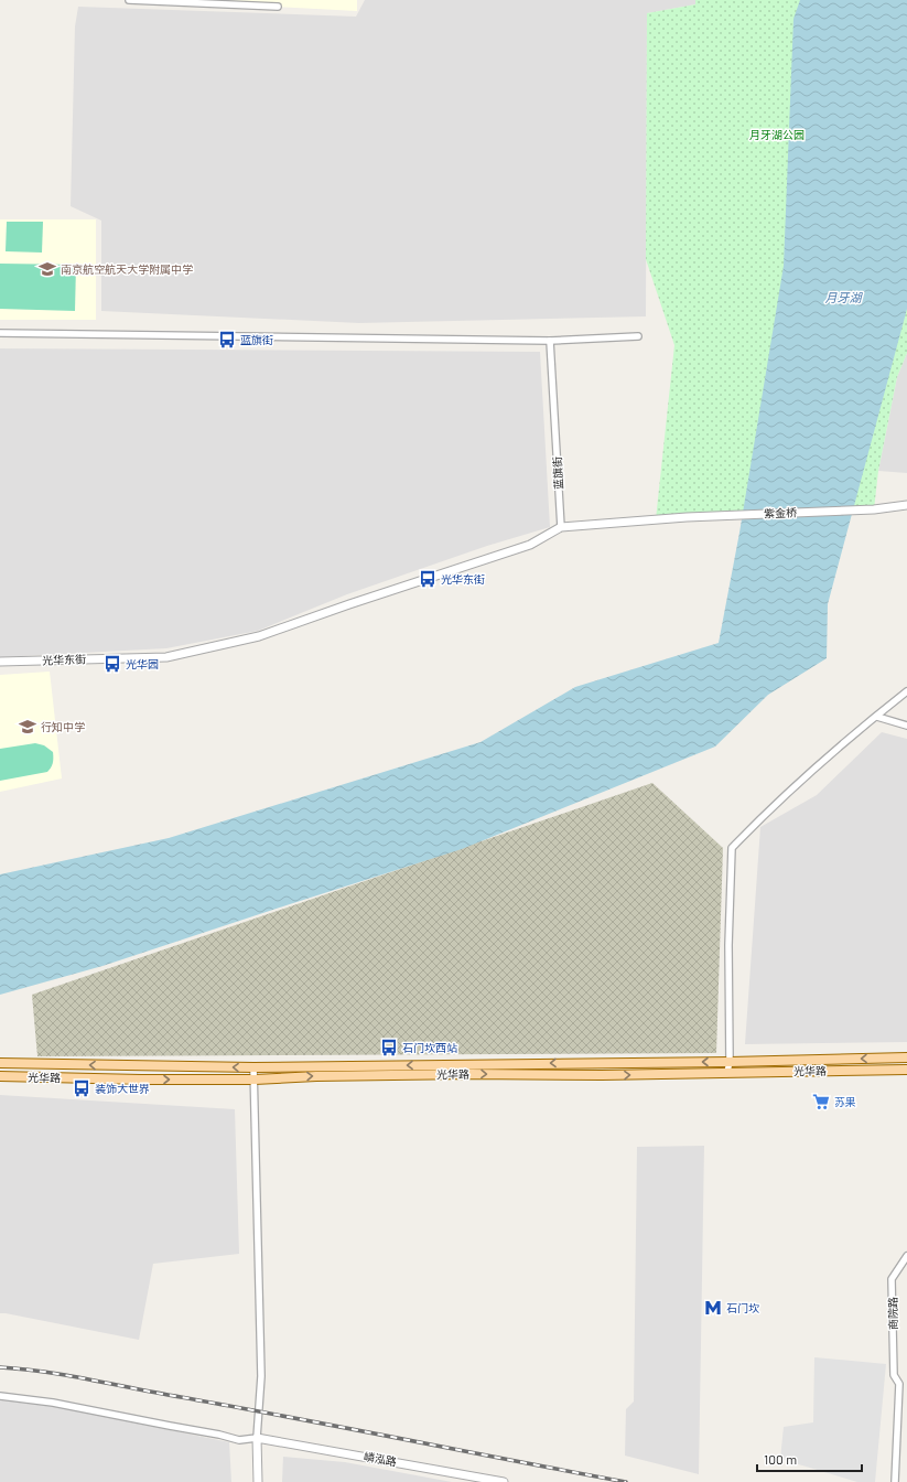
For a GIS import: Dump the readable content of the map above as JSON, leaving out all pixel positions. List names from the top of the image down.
{
  "streets": {
    "main road": ["光华路"],
    "street": [
      "蓝旗街",
      "紫金桥",
      "光华东街",
      "商院路",
      "嶙泓路"
    ]
  },
  "crossings": [
    ["蓝旗街", "光华东街"],
    ["紫金桥", "光华东街"]
  ],
  "water": ["月牙湖"],
  "parks": ["月牙湖公园"],
  "places": {
    "school or university": ["南京航空航天大学附属中学", "行知中学"],
    "bus stop": [
      "蓝旗街",
      "光华东街",
      "光华园",
      "石门坎西站",
      "装饰大世界"
    ],
    "supermarket": ["苏果"],
    "metro station": ["石门坎"]
  },
  "scale_bar": "100 m"
}
